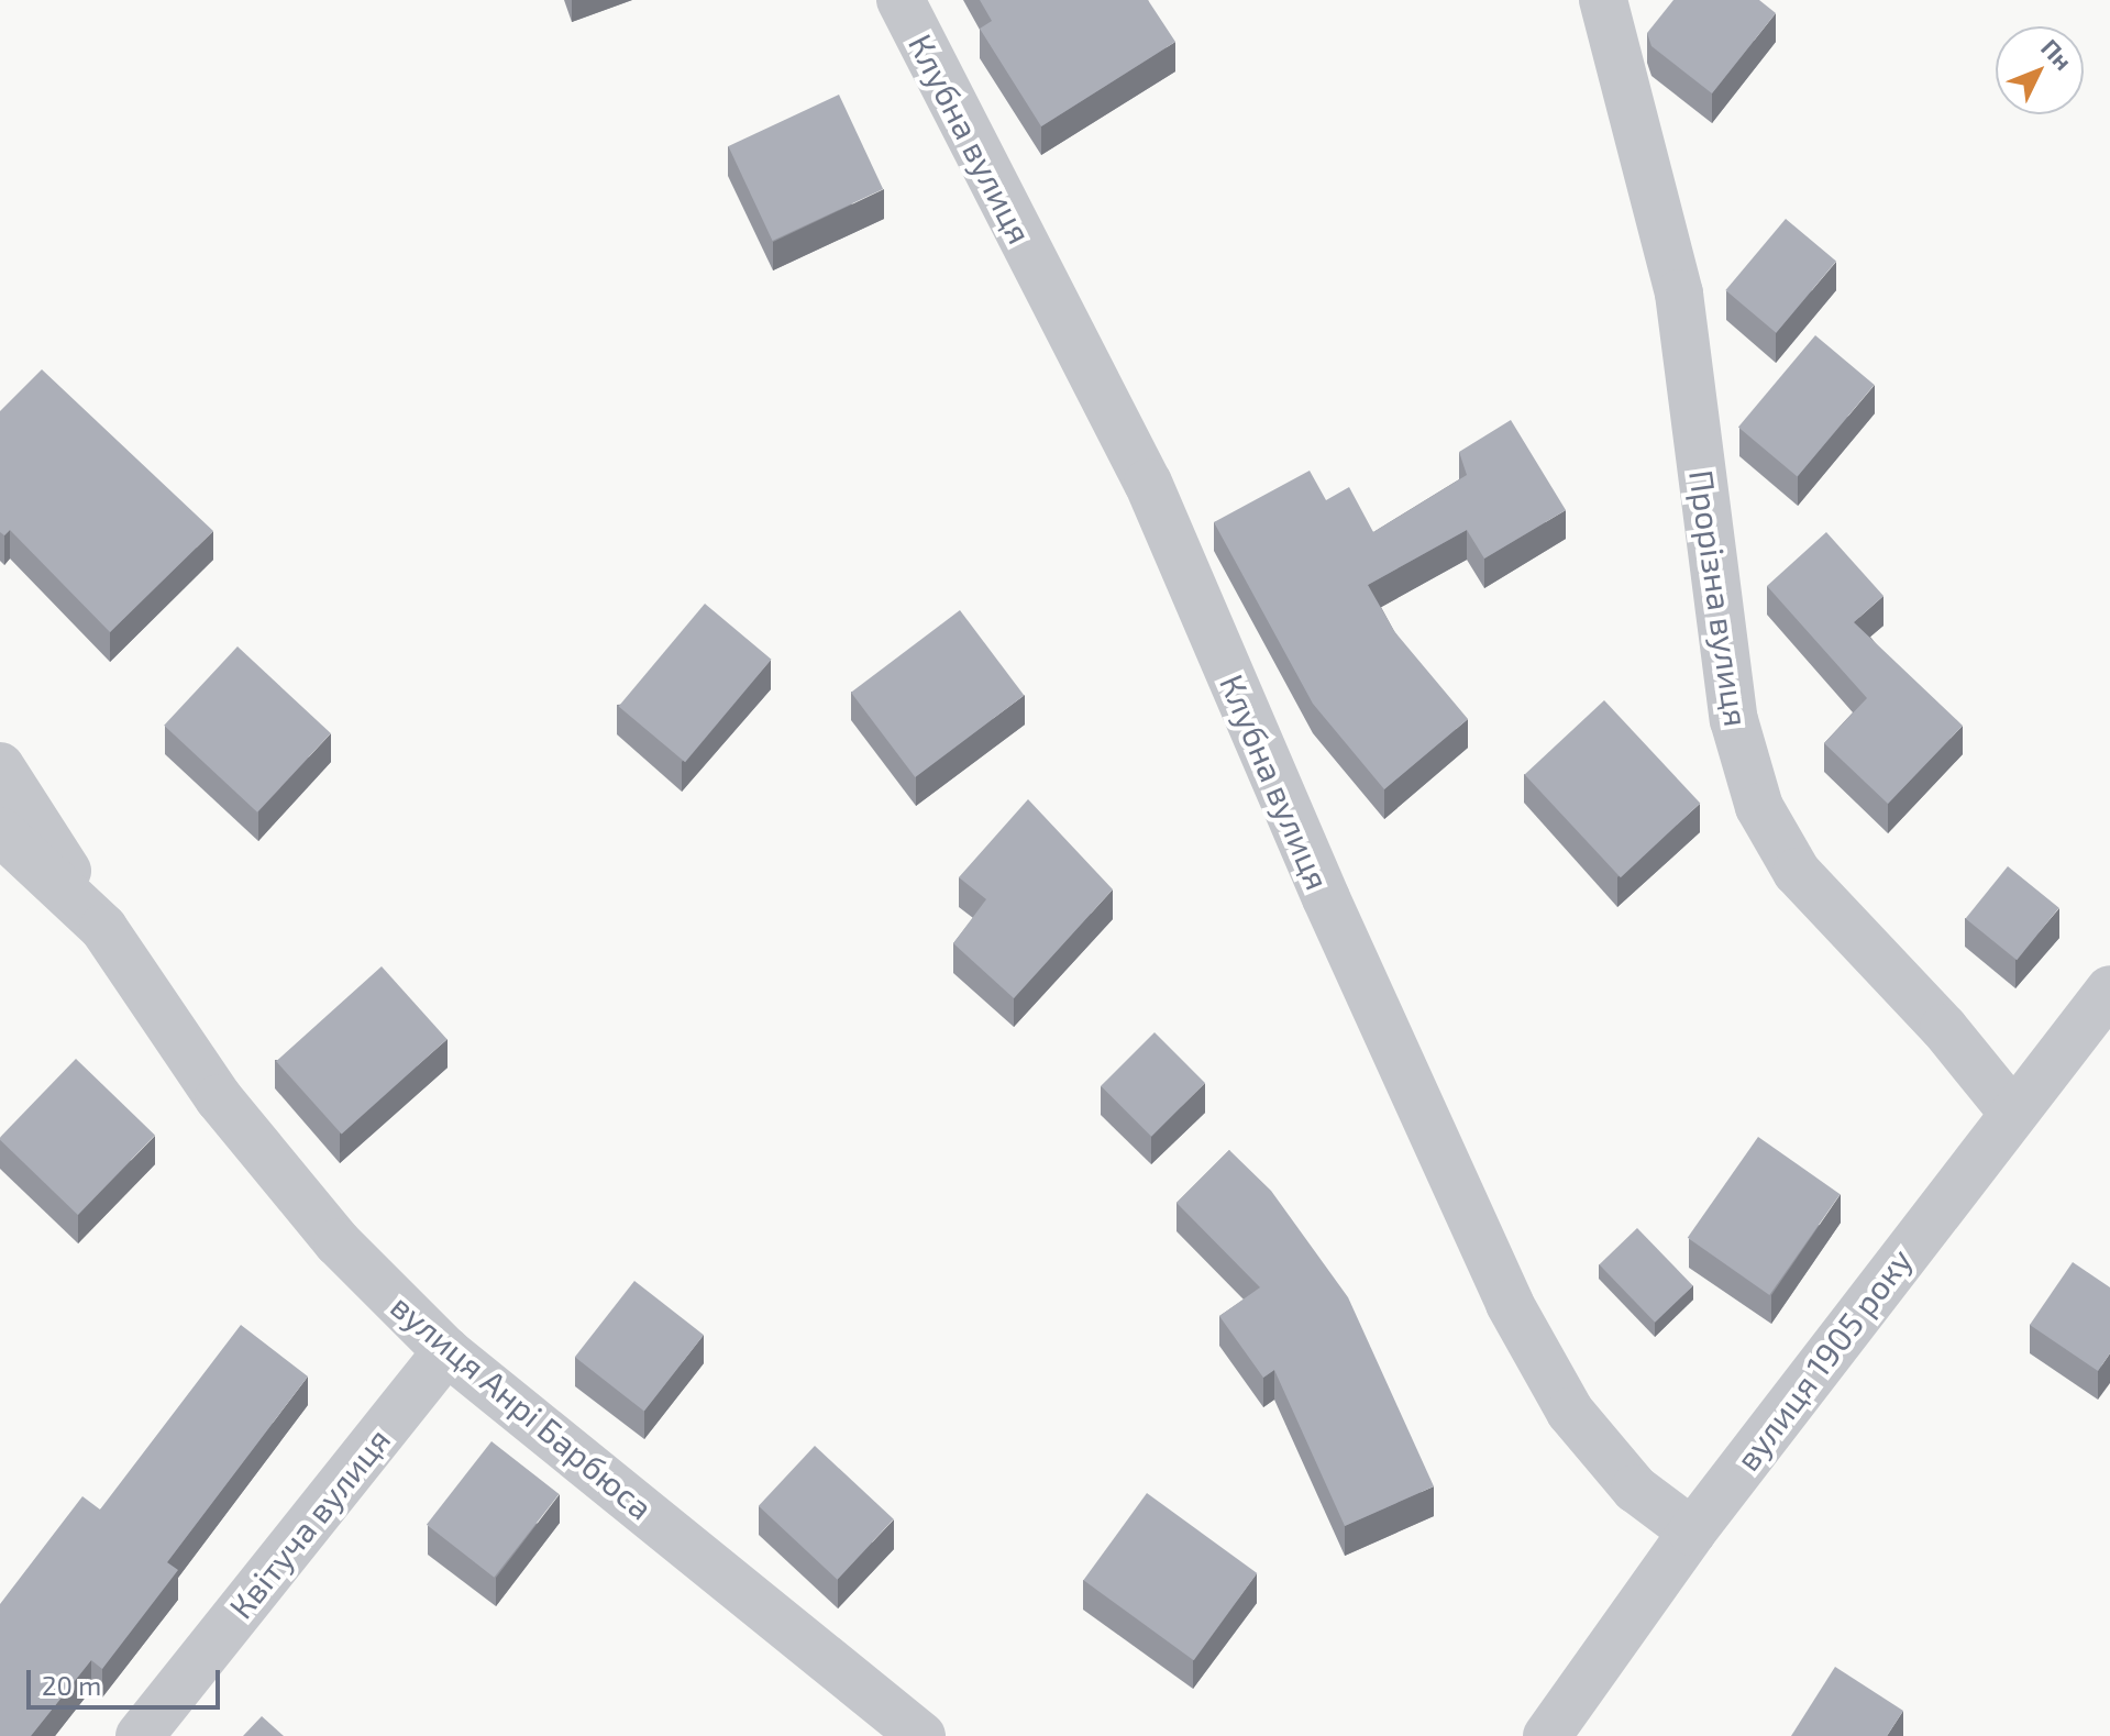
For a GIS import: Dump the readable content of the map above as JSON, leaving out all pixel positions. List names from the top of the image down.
{
  "streets": {
    "street": [
      "Клубна вулиця",
      "Прорізна вулиця",
      "вулиця 1905 року",
      "вулиця Анрі Барбюса",
      "Квітуча вулиця"
    ]
  },
  "crossings": [
    ["Клубна вулиця", "вулиця 1905 року"],
    ["Прорізна вулиця", "вулиця 1905 року"],
    ["вулиця Анрі Барбюса", "Квітуча вулиця"]
  ],
  "scale_bar": "20 m",
  "north": "top right"
}
